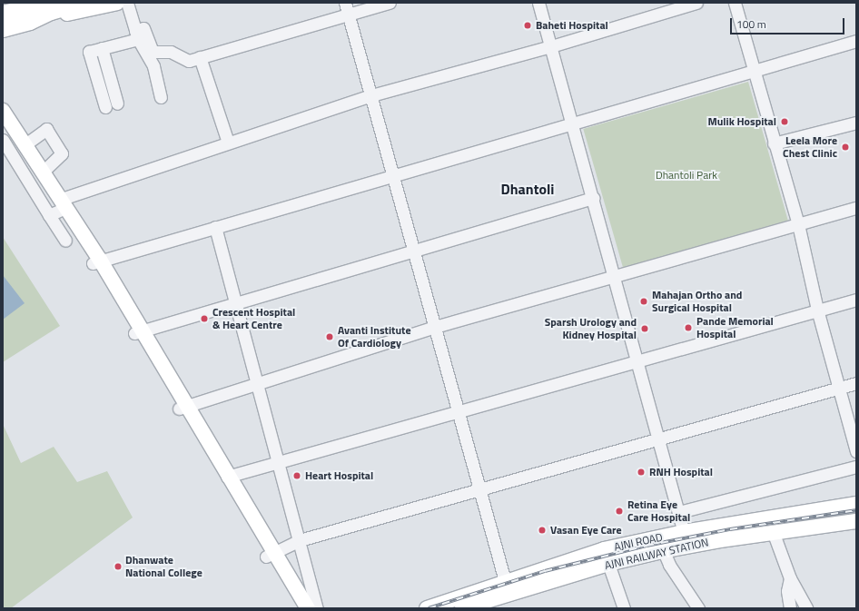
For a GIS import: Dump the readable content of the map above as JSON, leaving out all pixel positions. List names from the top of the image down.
{
  "streets": {
    "main road": ["AJNI ROAD", "AJNI RAILWAY STATION"]
  },
  "crossings": [
    ["AJNI ROAD", "AJNI RAILWAY STATION"]
  ],
  "districts": ["Dhantoli"],
  "parks": ["Dhantoli Park"],
  "places": [
    "Baheti Hospital",
    "Mulik Hospital",
    "Leela More Chest Clinic",
    "Mahajan Ortho and Surgical Hospital",
    "Crescent Hospital & Heart Centre",
    "Pande Memorial Hospital",
    "Sparsh Urology and Kidney Hospital",
    "Avanti Institute Of Cardiology",
    "RNH Hospital",
    "Heart Hospital",
    "Retina Eye Care Hospital",
    "Vasan Eye Care",
    "Dhanwate National College"
  ],
  "scale_bar": "100 m"
}
